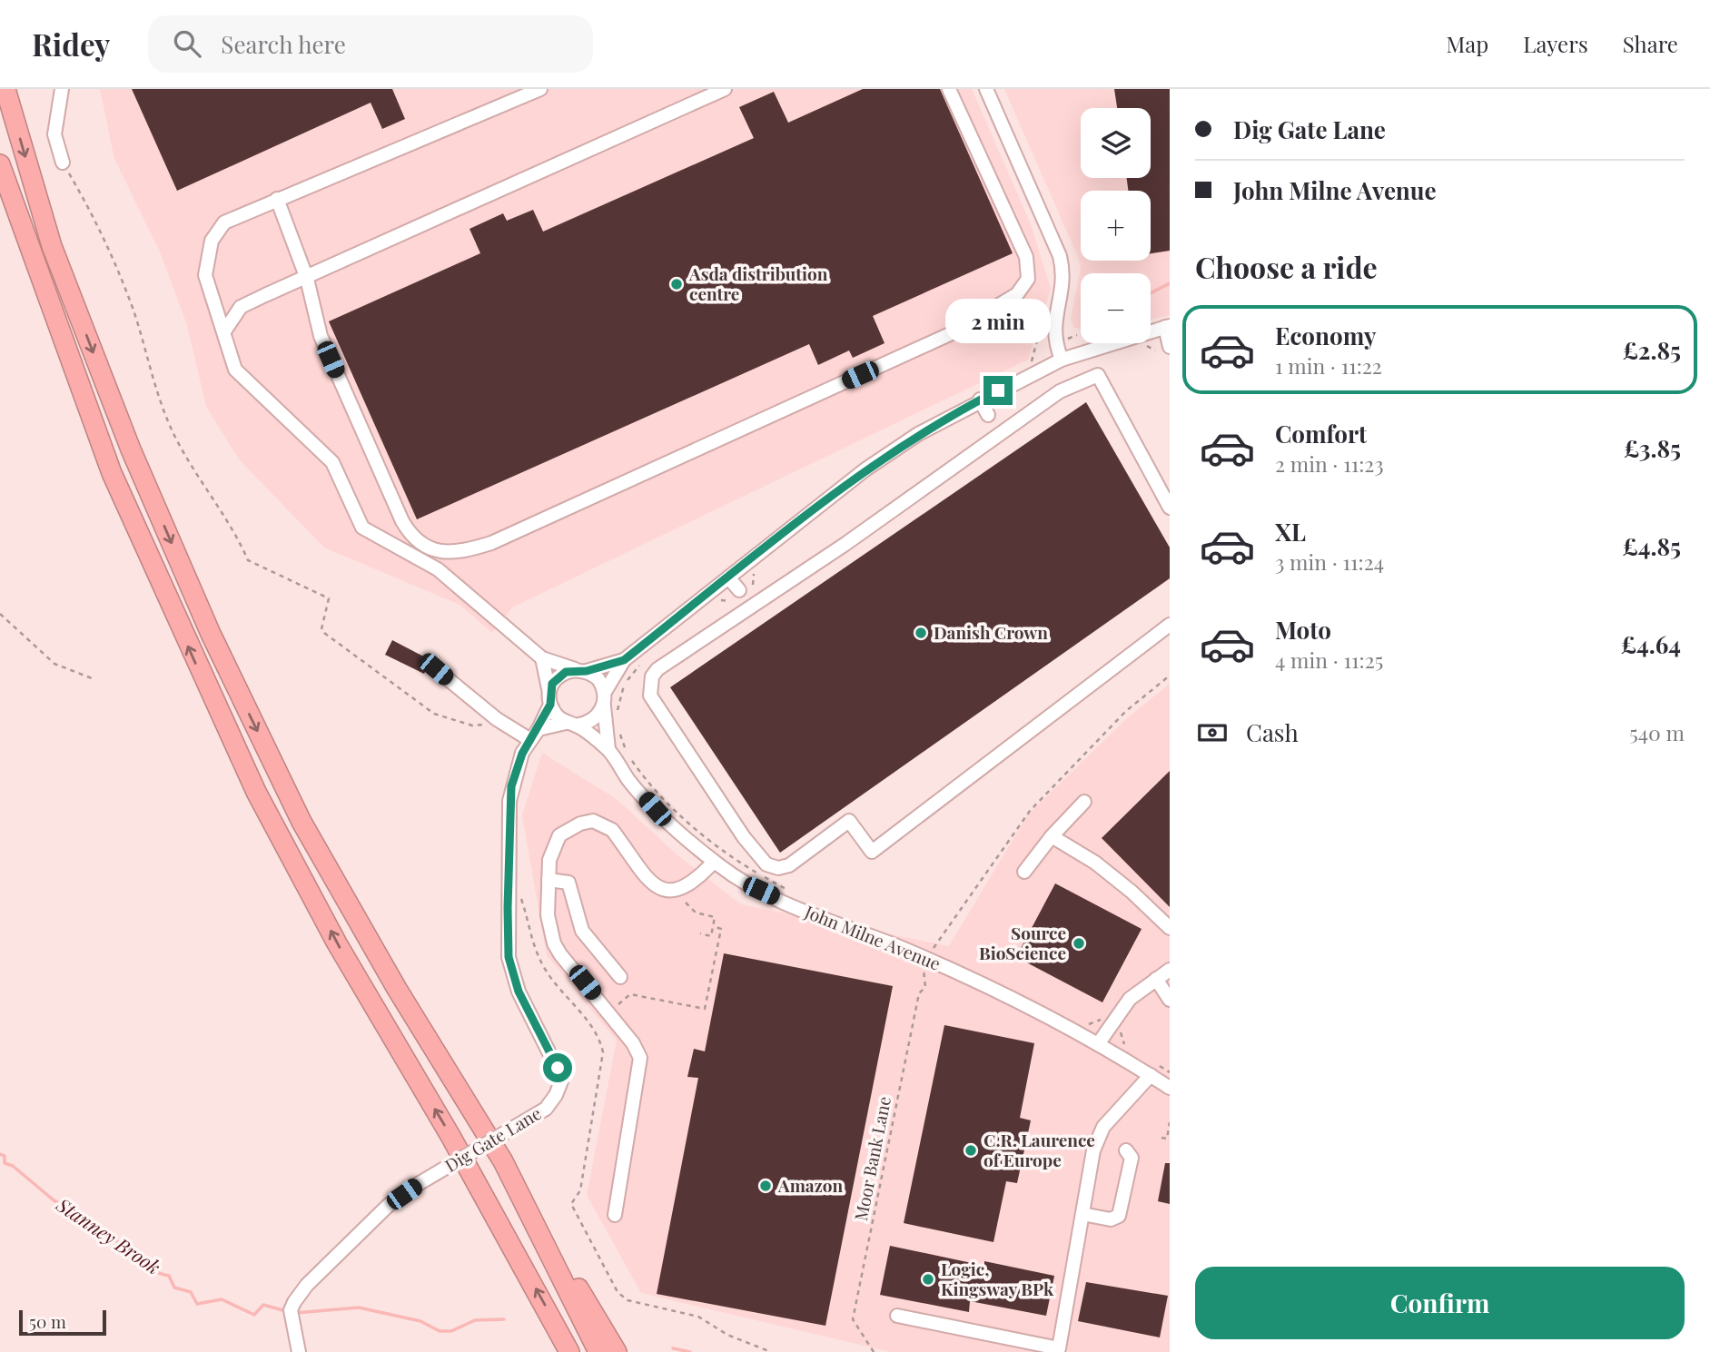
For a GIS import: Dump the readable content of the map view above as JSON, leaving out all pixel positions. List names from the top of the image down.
{
  "streets": {
    "street": ["John Milne Avenue", "Dig Gate Lane"],
    "path": ["Moor Bank Lane"]
  },
  "crossings": [
    ["John Milne Avenue", "Dig Gate Lane"]
  ],
  "water": ["Stanney Brook"],
  "places": [
    "Asda distribution centre",
    "Danish Crown",
    "Source BioScience",
    "C.R. Laurence of Europe",
    "Amazon",
    "Logic, Kingsway BPk"
  ],
  "scale_bar": "50 m",
  "page": {
    "header": "Ridey",
    "search": "Search here",
    "nav": ["Map", "Layers", "Share"],
    "banner": ["Dig Gate Lane", "John Milne Avenue"],
    "map_buttons": ["+", "−"],
    "heading": "Choose a ride",
    "bubble": "2 min",
    "list": [
      {
        "name": "Economy",
        "note": "1 min · 11:22",
        "value": "£2.85"
      },
      {
        "name": "Comfort",
        "note": "2 min · 11:23",
        "value": "£3.85"
      },
      {
        "name": "XL",
        "note": "3 min · 11:24",
        "value": "£4.85"
      },
      {
        "name": "Moto",
        "note": "4 min · 11:25",
        "value": "£4.64"
      }
    ],
    "pay": ["Cash", "540 m"],
    "buttons": "Confirm",
    "scale": "50 m"
  }
}
